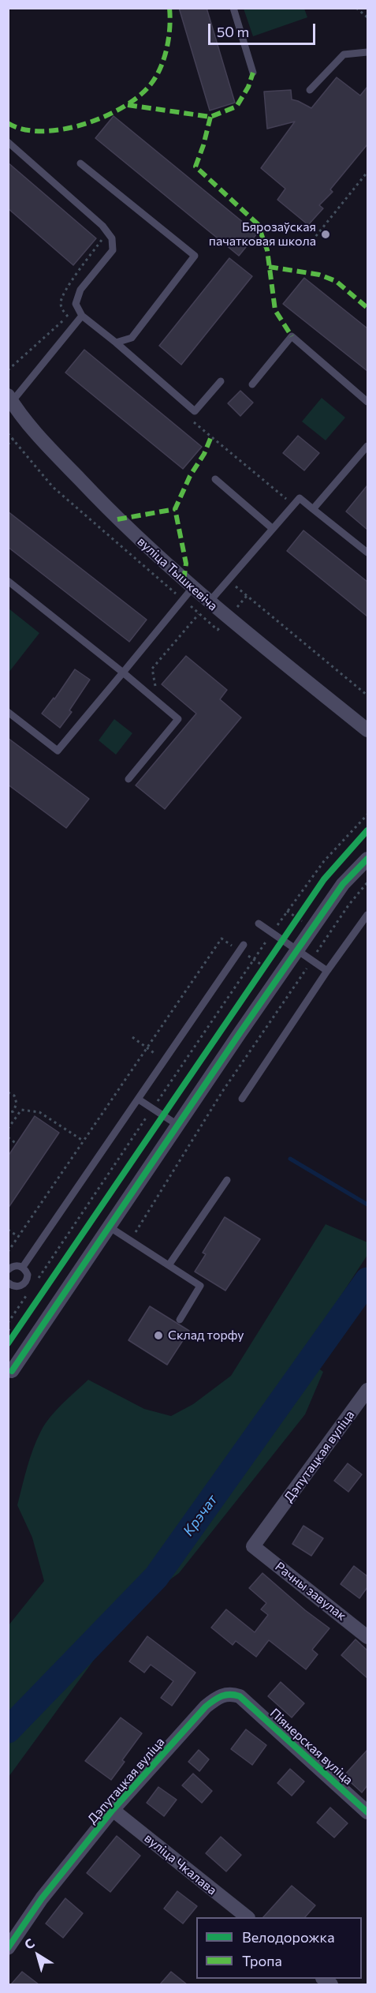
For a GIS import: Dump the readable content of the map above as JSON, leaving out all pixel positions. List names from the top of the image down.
{
  "streets": {
    "street": [
      "вуліца Тышкевіча",
      "Дэпутацкая вуліца",
      "Рачны завулак",
      "Піянерская вуліца",
      "вуліца Чкалава"
    ]
  },
  "crossings": [
    ["Дэпутацкая вуліца", "Рачны завулак"],
    ["Дэпутацкая вуліца", "Піянерская вуліца"],
    ["Дэпутацкая вуліца", "вуліца Чкалава"]
  ],
  "water": ["Крэчат"],
  "places": ["Бярозаўская пачатковая школа", "Склад торфу"],
  "legend": ["Велодорожка", "Тропа"],
  "scale_bar": "50 m",
  "north": "top left"
}
